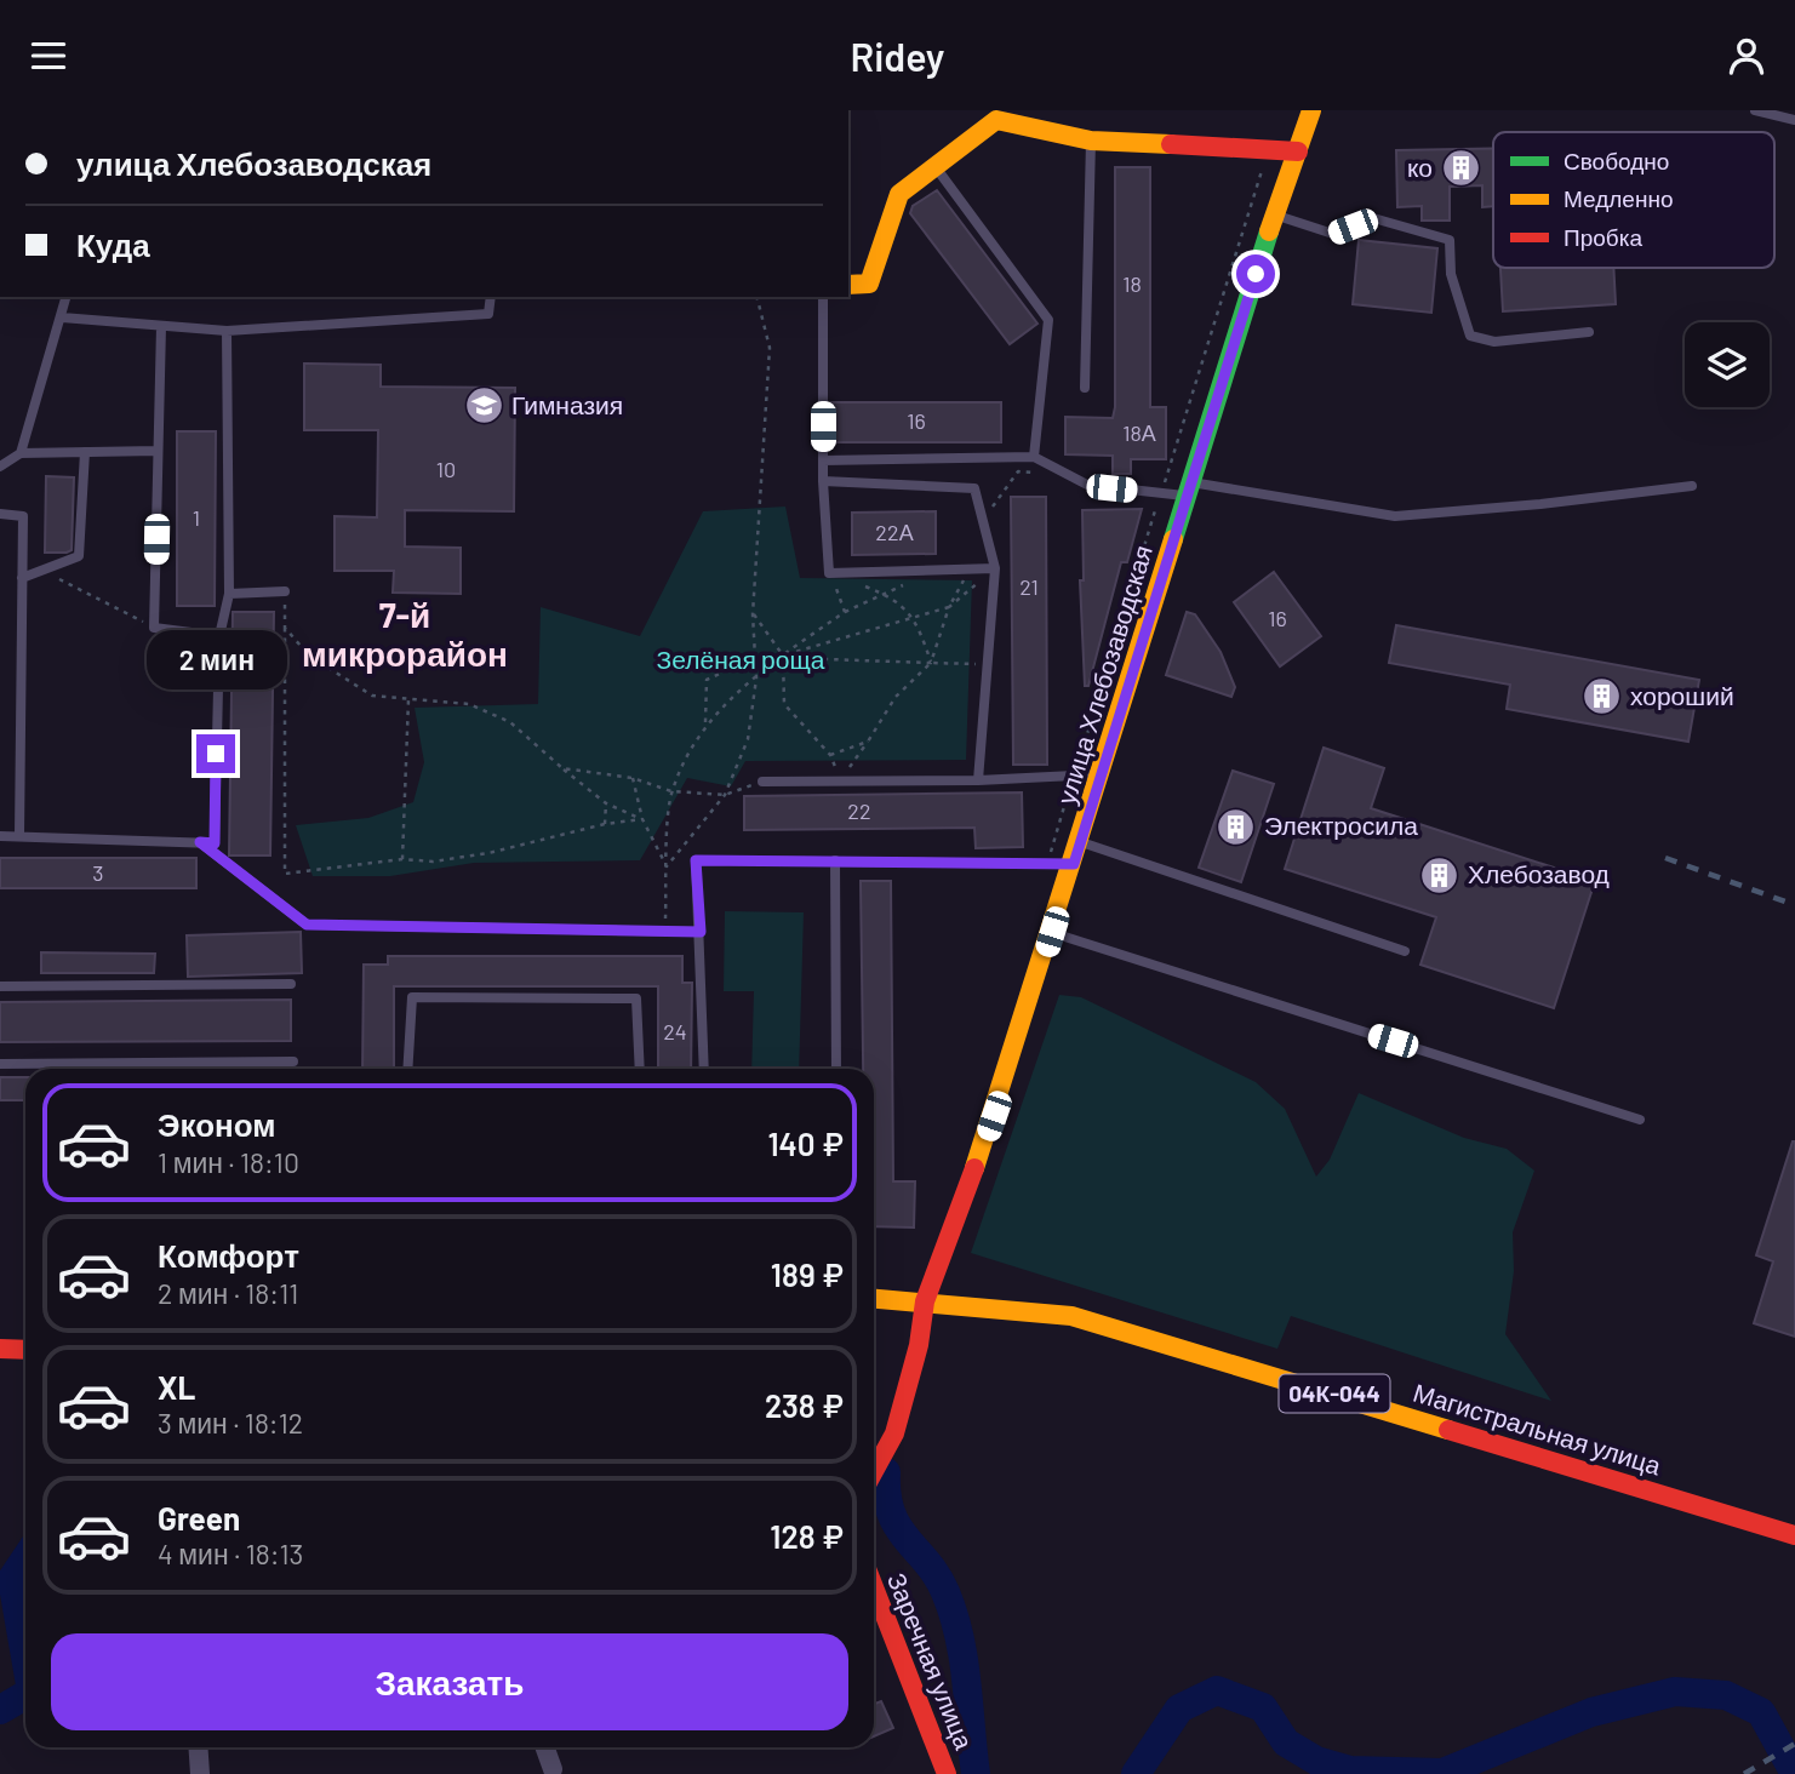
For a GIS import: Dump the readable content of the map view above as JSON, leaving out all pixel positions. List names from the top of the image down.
{
  "streets": {
    "street": [
      "улица Хлебозаводская",
      "04К-044",
      "Магистральная улица",
      "Заречная улица"
    ]
  },
  "crossings": [
    ["улица Хлебозаводская", "Магистральная улица"]
  ],
  "districts": ["7-й микрорайон"],
  "parks": ["Зелёная роща"],
  "places": {
    "building": [
      "ко",
      "хороший",
      "Электросила",
      "Хлебозавод"
    ],
    "school or university": ["Гимназия"]
  },
  "house_numbers": [
    "18",
    "16",
    "18А",
    "10",
    "1",
    "22А",
    "21",
    "16",
    "22",
    "3",
    "24"
  ],
  "legend": ["Свободно", "Медленно", "Пробка"],
  "page": {
    "header": "Ridey",
    "banner": ["улица Хлебозаводская", "Куда"],
    "bubble": "2 мин",
    "list": [
      {
        "name": "Эконом",
        "note": "1 мин · 18:10",
        "value": "140 ₽"
      },
      {
        "name": "Комфорт",
        "note": "2 мин · 18:11",
        "value": "189 ₽"
      },
      {
        "name": "XL",
        "note": "3 мин · 18:12",
        "value": "238 ₽"
      },
      {
        "name": "Green",
        "note": "4 мин · 18:13",
        "value": "128 ₽"
      }
    ],
    "buttons": "Заказать"
  }
}
